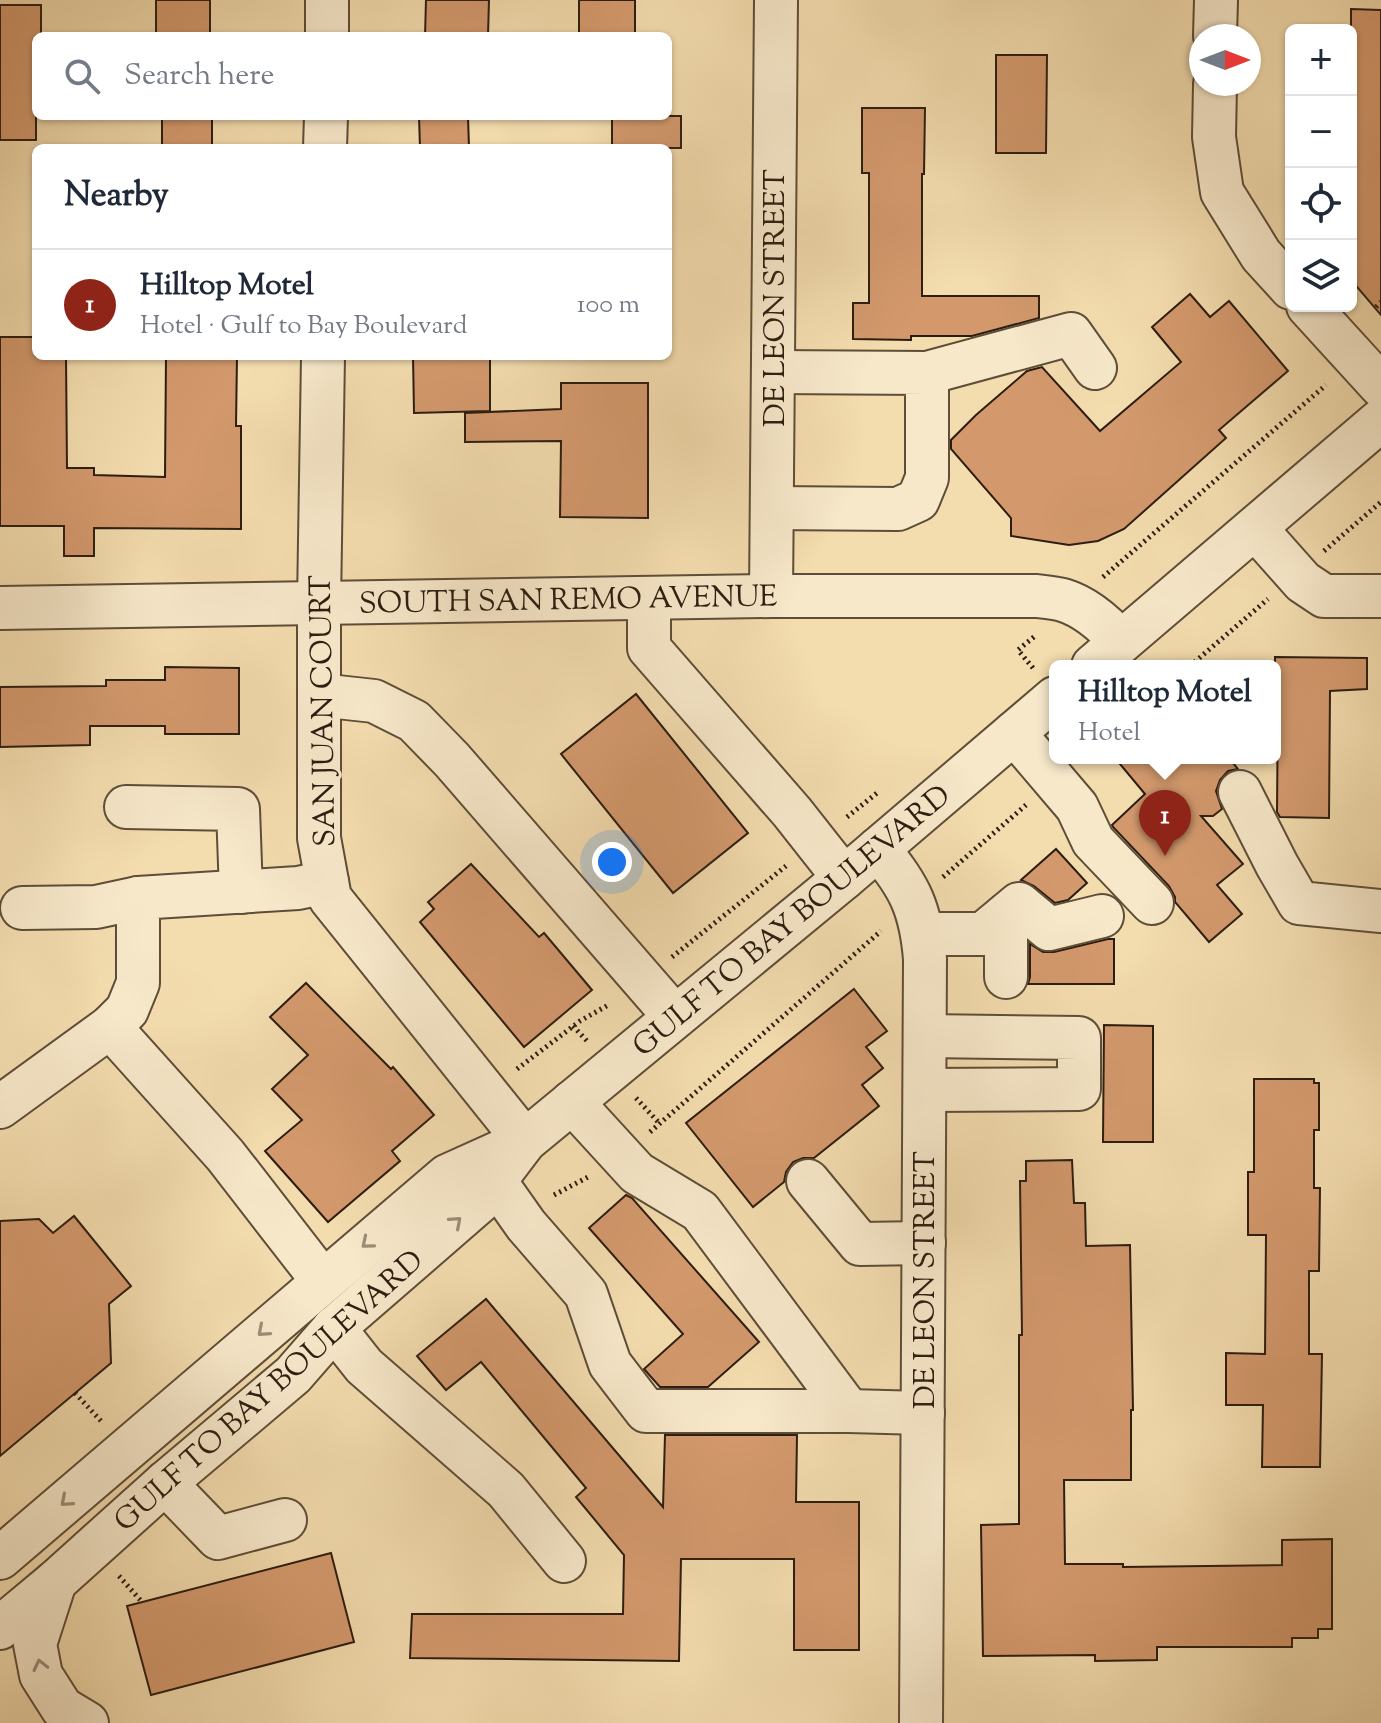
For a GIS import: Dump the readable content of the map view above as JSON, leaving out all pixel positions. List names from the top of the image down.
{
  "streets": {
    "street": [
      "DE LEON STREET",
      "SOUTH SAN REMO AVENUE",
      "SAN JUAN COURT",
      "GULF TO BAY BOULEVARD"
    ]
  },
  "crossings": [
    ["DE LEON STREET", "SOUTH SAN REMO AVENUE"],
    ["DE LEON STREET", "GULF TO BAY BOULEVARD"],
    ["SOUTH SAN REMO AVENUE", "SAN JUAN COURT"],
    ["SAN JUAN COURT", "GULF TO BAY BOULEVARD"]
  ],
  "north": "right",
  "page": {
    "map_buttons": ["+", "−"],
    "search": "Search here",
    "heading": "Nearby",
    "list": [
      {
        "mark": "1",
        "name": "Hilltop Motel",
        "note": "Hotel · Gulf to Bay Boulevard",
        "value": "100 m"
      }
    ],
    "popup": ["Hilltop Motel", "Hotel"],
    "pins": "1"
  }
}
